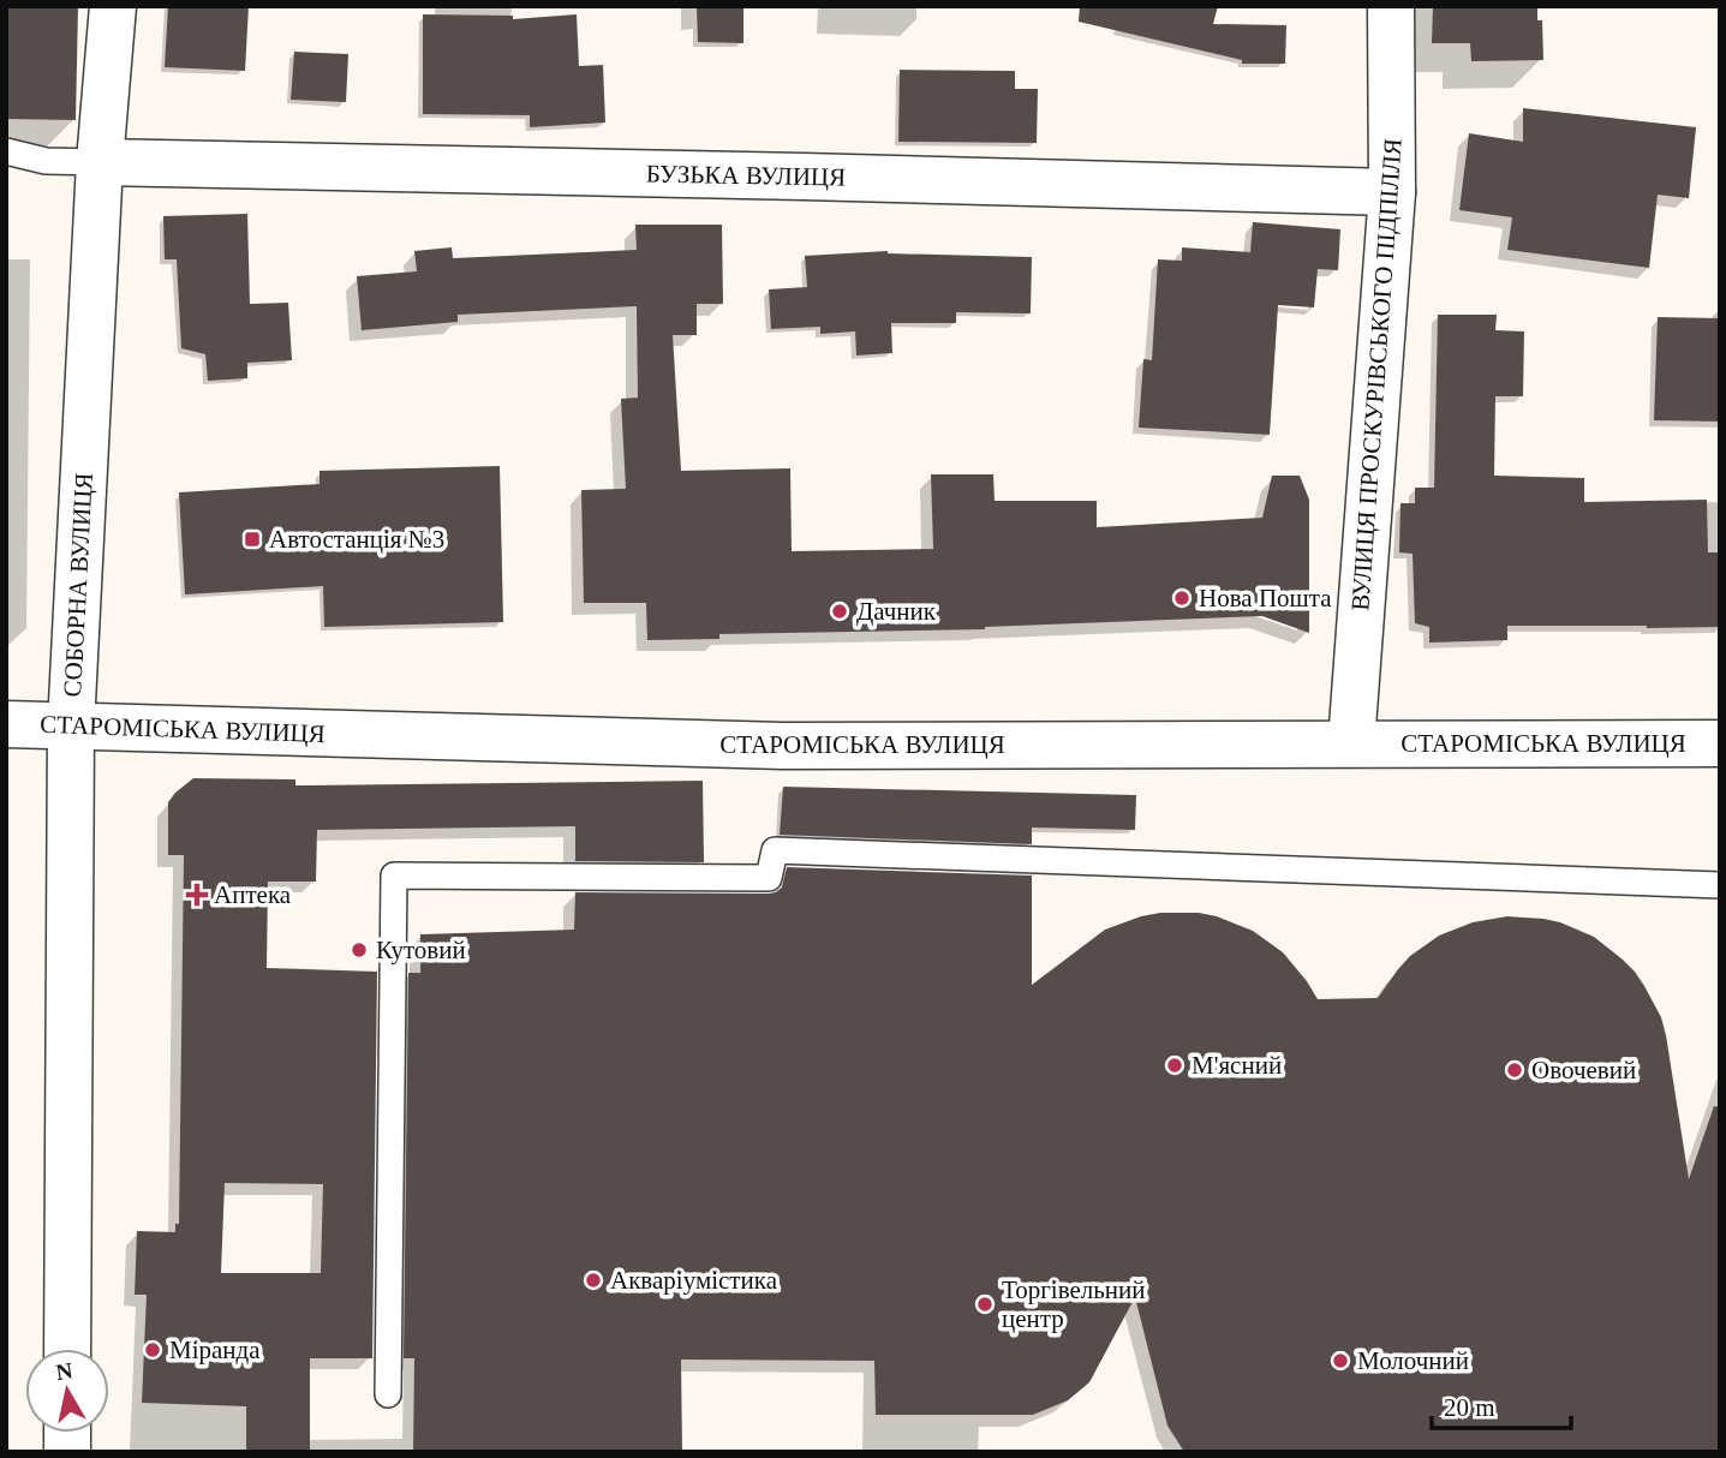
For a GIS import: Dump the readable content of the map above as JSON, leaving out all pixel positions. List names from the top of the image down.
{
  "streets": {
    "street": [
      "БУЗЬКА ВУЛИЦЯ",
      "ВУЛИЦЯ ПРОСКУРІВСЬКОГО ПІДПІЛЛЯ",
      "СОБОРНА ВУЛИЦЯ",
      "СТАРОМІСЬКА ВУЛИЦЯ"
    ]
  },
  "crossings": [
    ["БУЗЬКА ВУЛИЦЯ", "ВУЛИЦЯ ПРОСКУРІВСЬКОГО ПІДПІЛЛЯ"],
    ["БУЗЬКА ВУЛИЦЯ", "СОБОРНА ВУЛИЦЯ"],
    ["ВУЛИЦЯ ПРОСКУРІВСЬКОГО ПІДПІЛЛЯ", "СТАРОМІСЬКА ВУЛИЦЯ"],
    ["СОБОРНА ВУЛИЦЯ", "СТАРОМІСЬКА ВУЛИЦЯ"]
  ],
  "places": {
    "transit": ["Автостанція №3"],
    "other": [
      "Нова Пошта",
      "Дачник",
      "Кутовий",
      "М'ясний",
      "Овочевий",
      "Акваріумістика",
      "Торгівельний центр",
      "Міранда",
      "Молочний"
    ],
    "health": ["Аптека"]
  },
  "scale_bar": "20 m",
  "north": "top"
}
